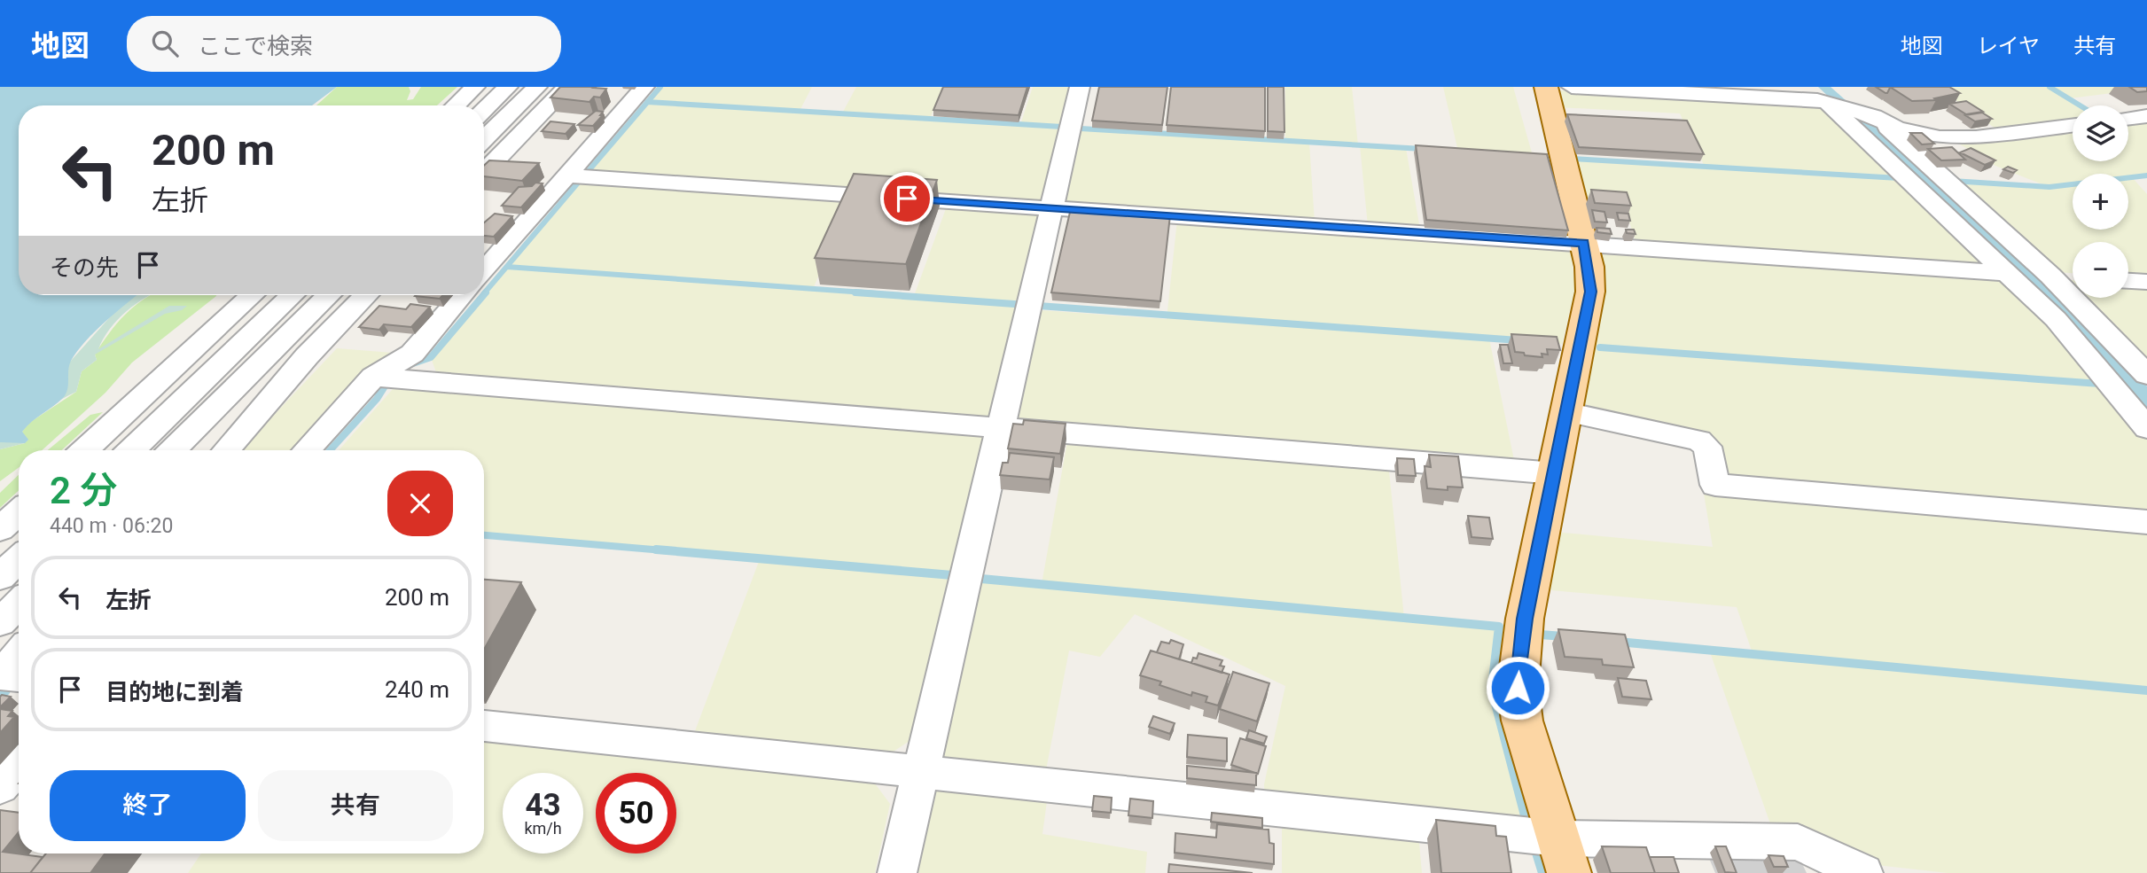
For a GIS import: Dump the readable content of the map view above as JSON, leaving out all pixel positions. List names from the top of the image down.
{
  "page": {
    "header": "地図",
    "search": "ここで検索",
    "nav": ["地図", "レイヤ", "共有"],
    "map_buttons": ["+", "−"],
    "turn": ["200 m", "左折"],
    "then": "その先",
    "heading": ["2 分", "440 m · 06:20"],
    "list": [
      {
        "name": "左折",
        "value": "200 m"
      },
      {
        "name": "目的地に到着",
        "value": "240 m"
      }
    ],
    "buttons": ["終了", "共有"],
    "speed": "43 km/h",
    "limit": "50"
  }
}
